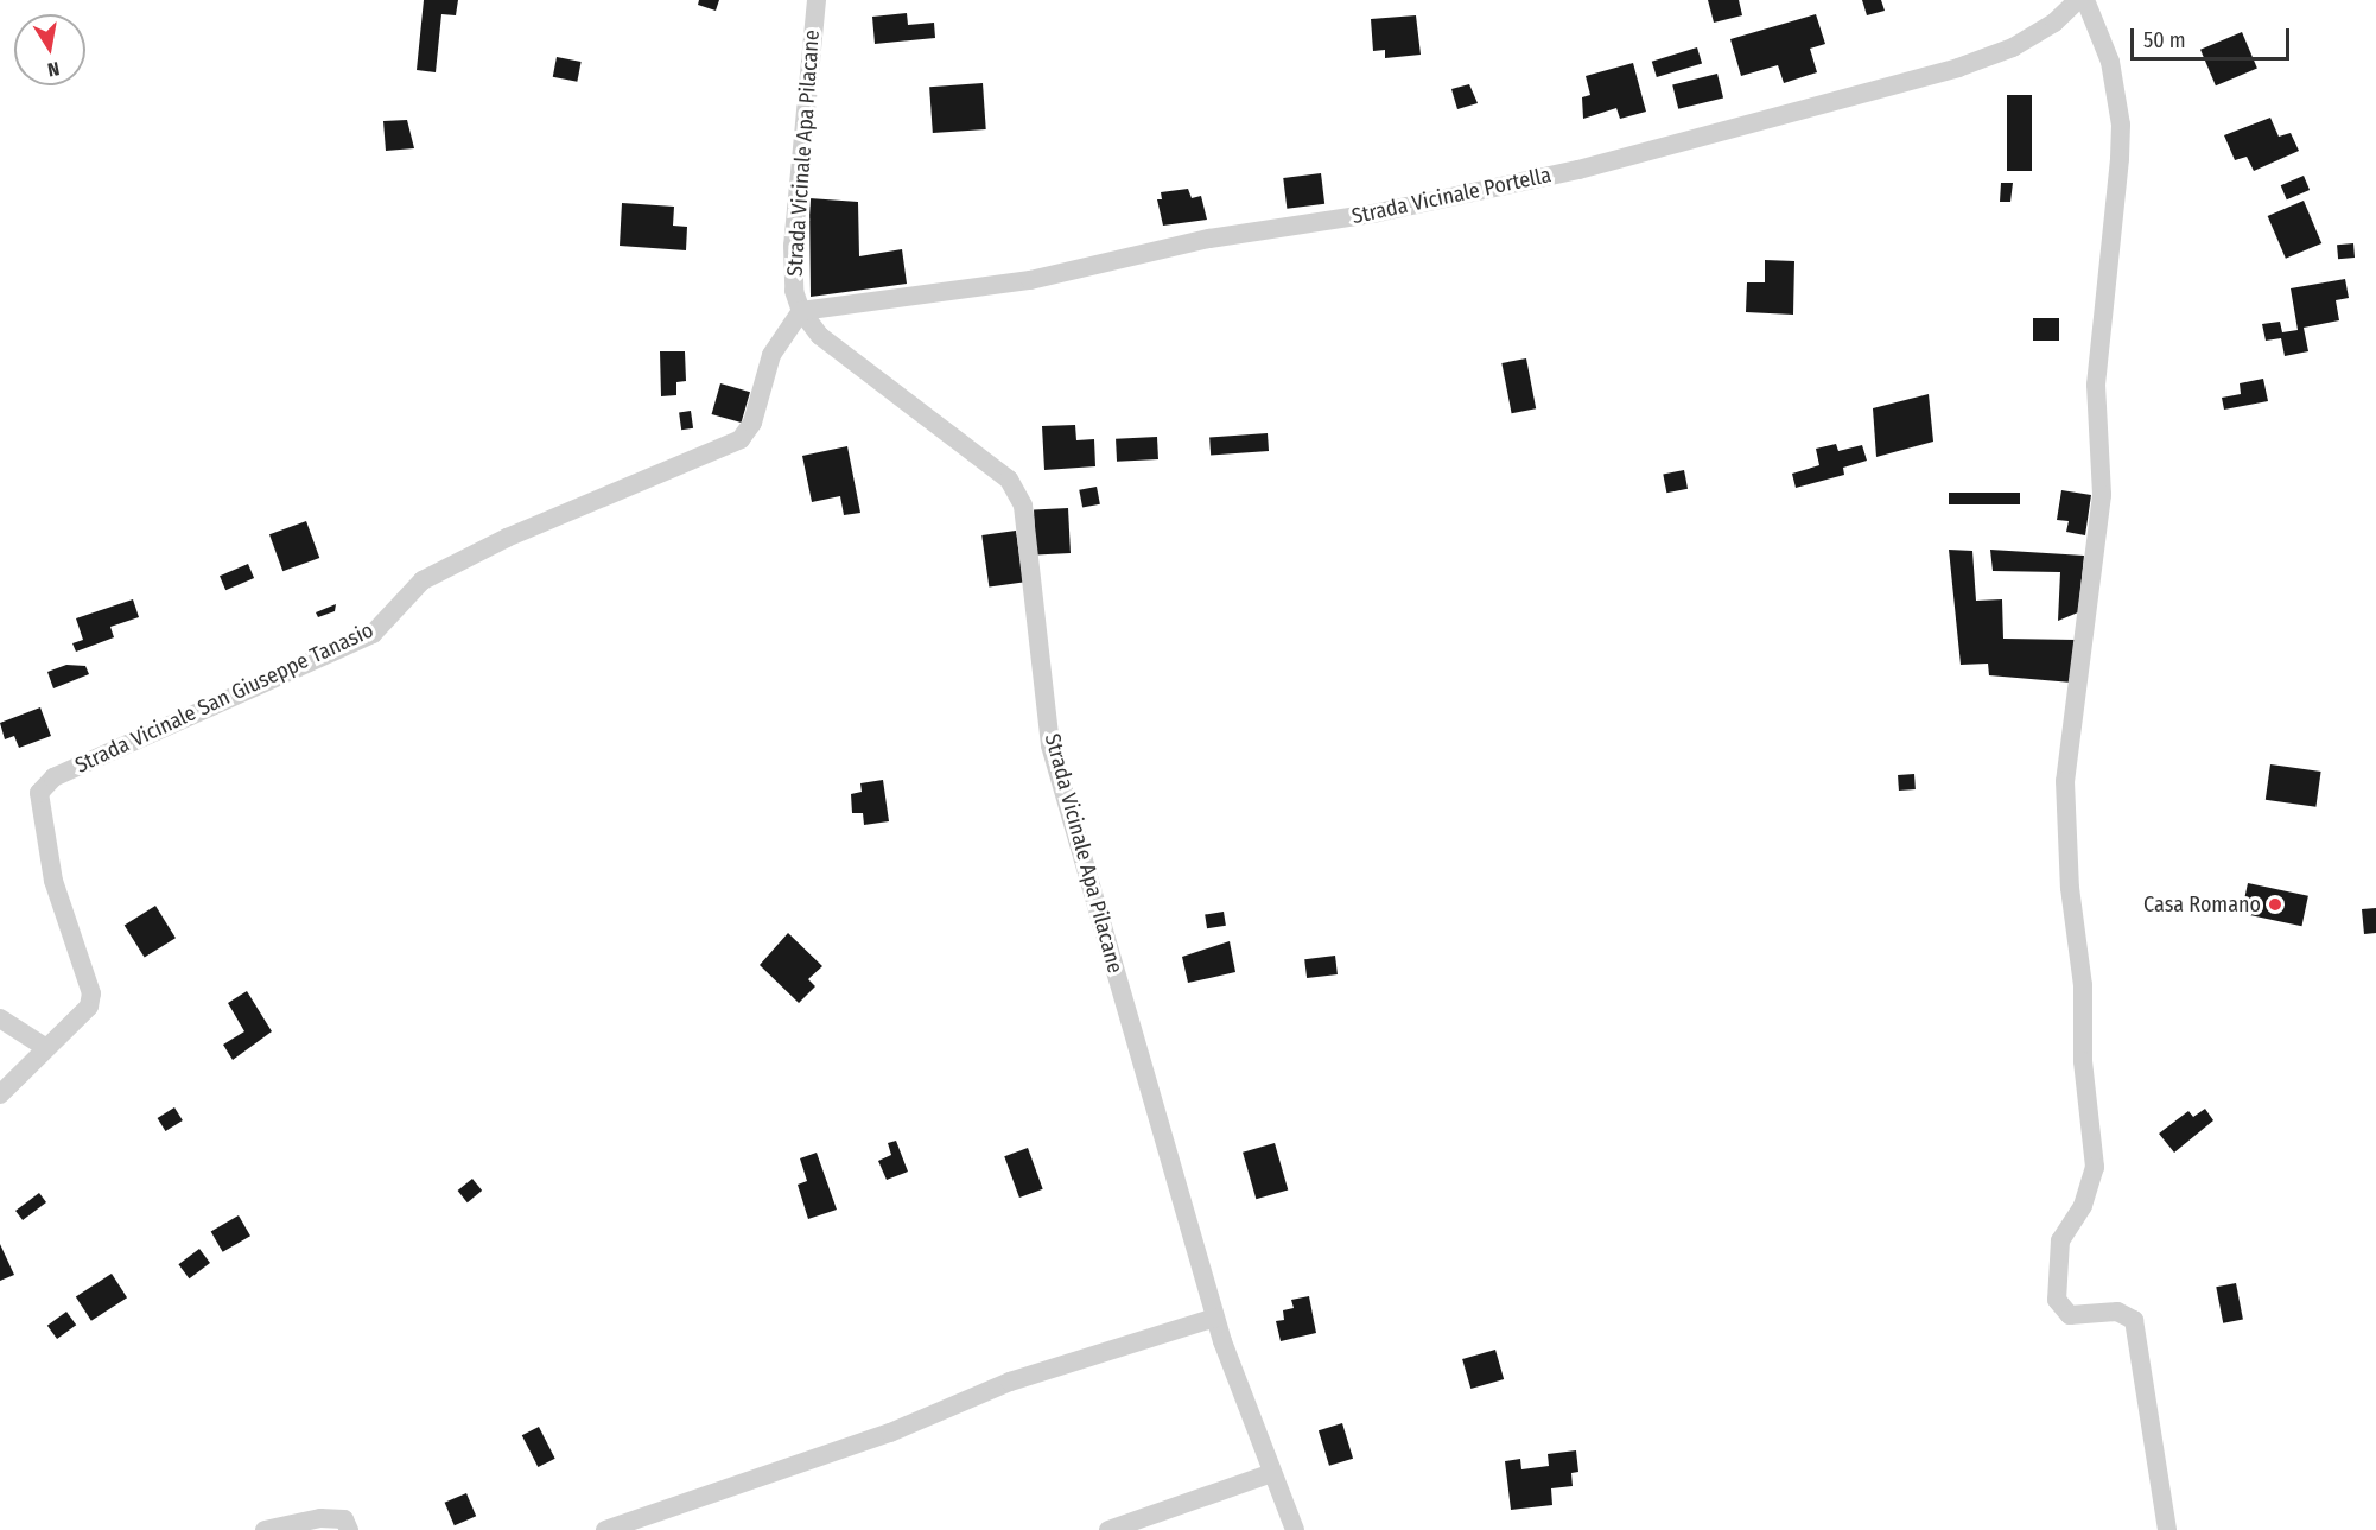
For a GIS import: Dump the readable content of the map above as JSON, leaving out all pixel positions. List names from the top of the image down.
{
  "streets": {
    "street": ["Strada Vicinale Apa Pilacane", "Strada Vicinale Portella", "Strada Vicinale San Giuseppe Tanasio"]
  },
  "crossings": [
    ["Strada Vicinale Apa Pilacane", "Strada Vicinale Portella"],
    ["Strada Vicinale Apa Pilacane", "Strada Vicinale San Giuseppe Tanasio"],
    ["Strada Vicinale Portella", "Strada Vicinale San Giuseppe Tanasio"]
  ],
  "places": ["Casa Romano"],
  "scale_bar": "50 m",
  "north": "bottom"
}
